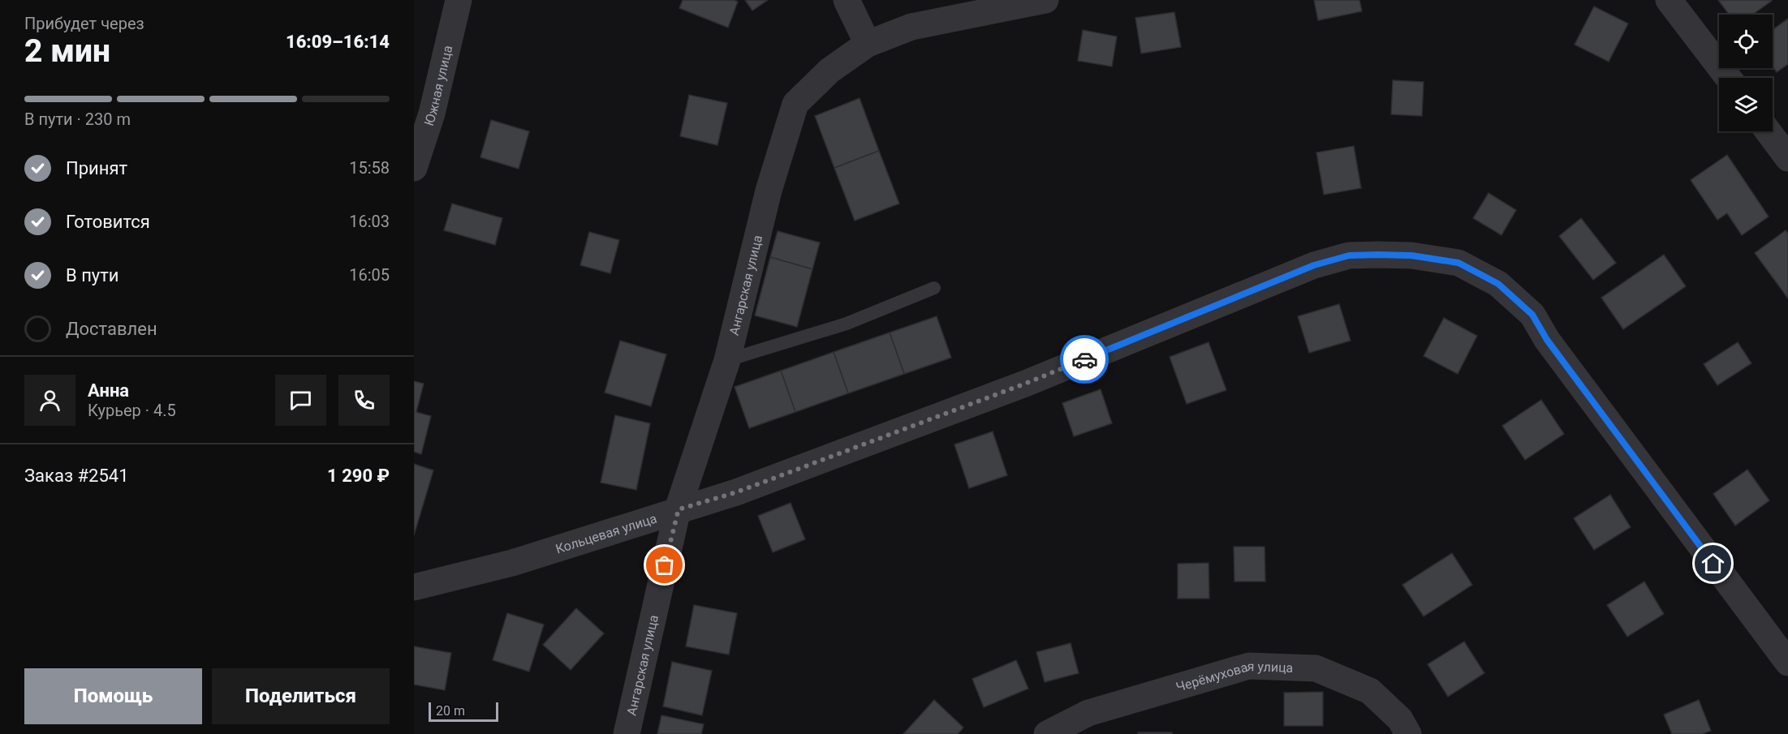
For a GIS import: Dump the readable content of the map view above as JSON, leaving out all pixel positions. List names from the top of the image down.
{
  "streets": {
    "street": [
      "Южная улица",
      "Ангарская улица",
      "Кольцевая улица",
      "Черёмуховая улица"
    ]
  },
  "crossings": [
    ["Ангарская улица", "Кольцевая улица"]
  ],
  "scale_bar": "20 m",
  "page": {
    "heading": ["2 мин", "Прибудет через", "16:09–16:14"],
    "panel": [
      "Анна",
      "Курьер · 4.5",
      "Заказ #2541",
      "1 290 ₽"
    ],
    "bar": "В пути · 230 m",
    "list": [
      ["Принят", "15:58"],
      ["Готовится", "16:03"],
      ["В пути", "16:05"],
      "Доставлен"
    ],
    "buttons": ["Помощь", "Поделиться"],
    "scale": "20 m"
  }
}
